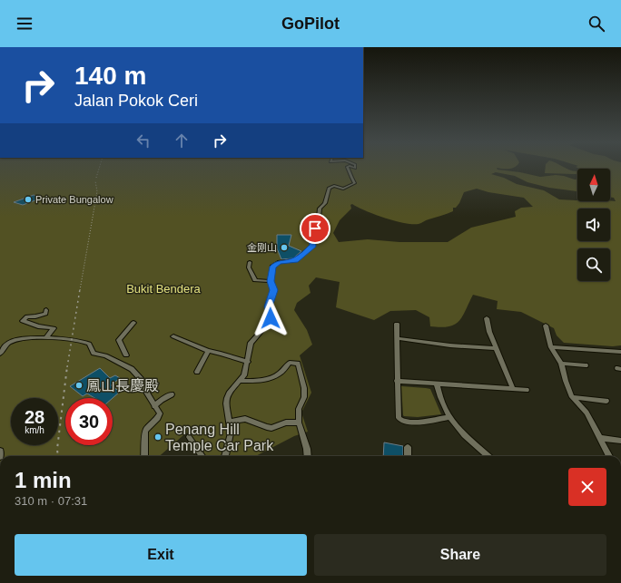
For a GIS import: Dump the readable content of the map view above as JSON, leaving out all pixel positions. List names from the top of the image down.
{
  "parks": ["Bukit Bendera"],
  "places": [
    "Private Bungalow",
    "金刚山",
    "鳳山長慶殿",
    "Penang Hill Temple Car Park"
  ],
  "north": "top",
  "page": {
    "header": "GoPilot",
    "turn": ["140 m", "Jalan Pokok Ceri"],
    "speed": "28 km/h",
    "limit": "30",
    "heading": ["1 min", "310 m · 07:31"],
    "buttons": ["Exit", "Share"]
  }
}
